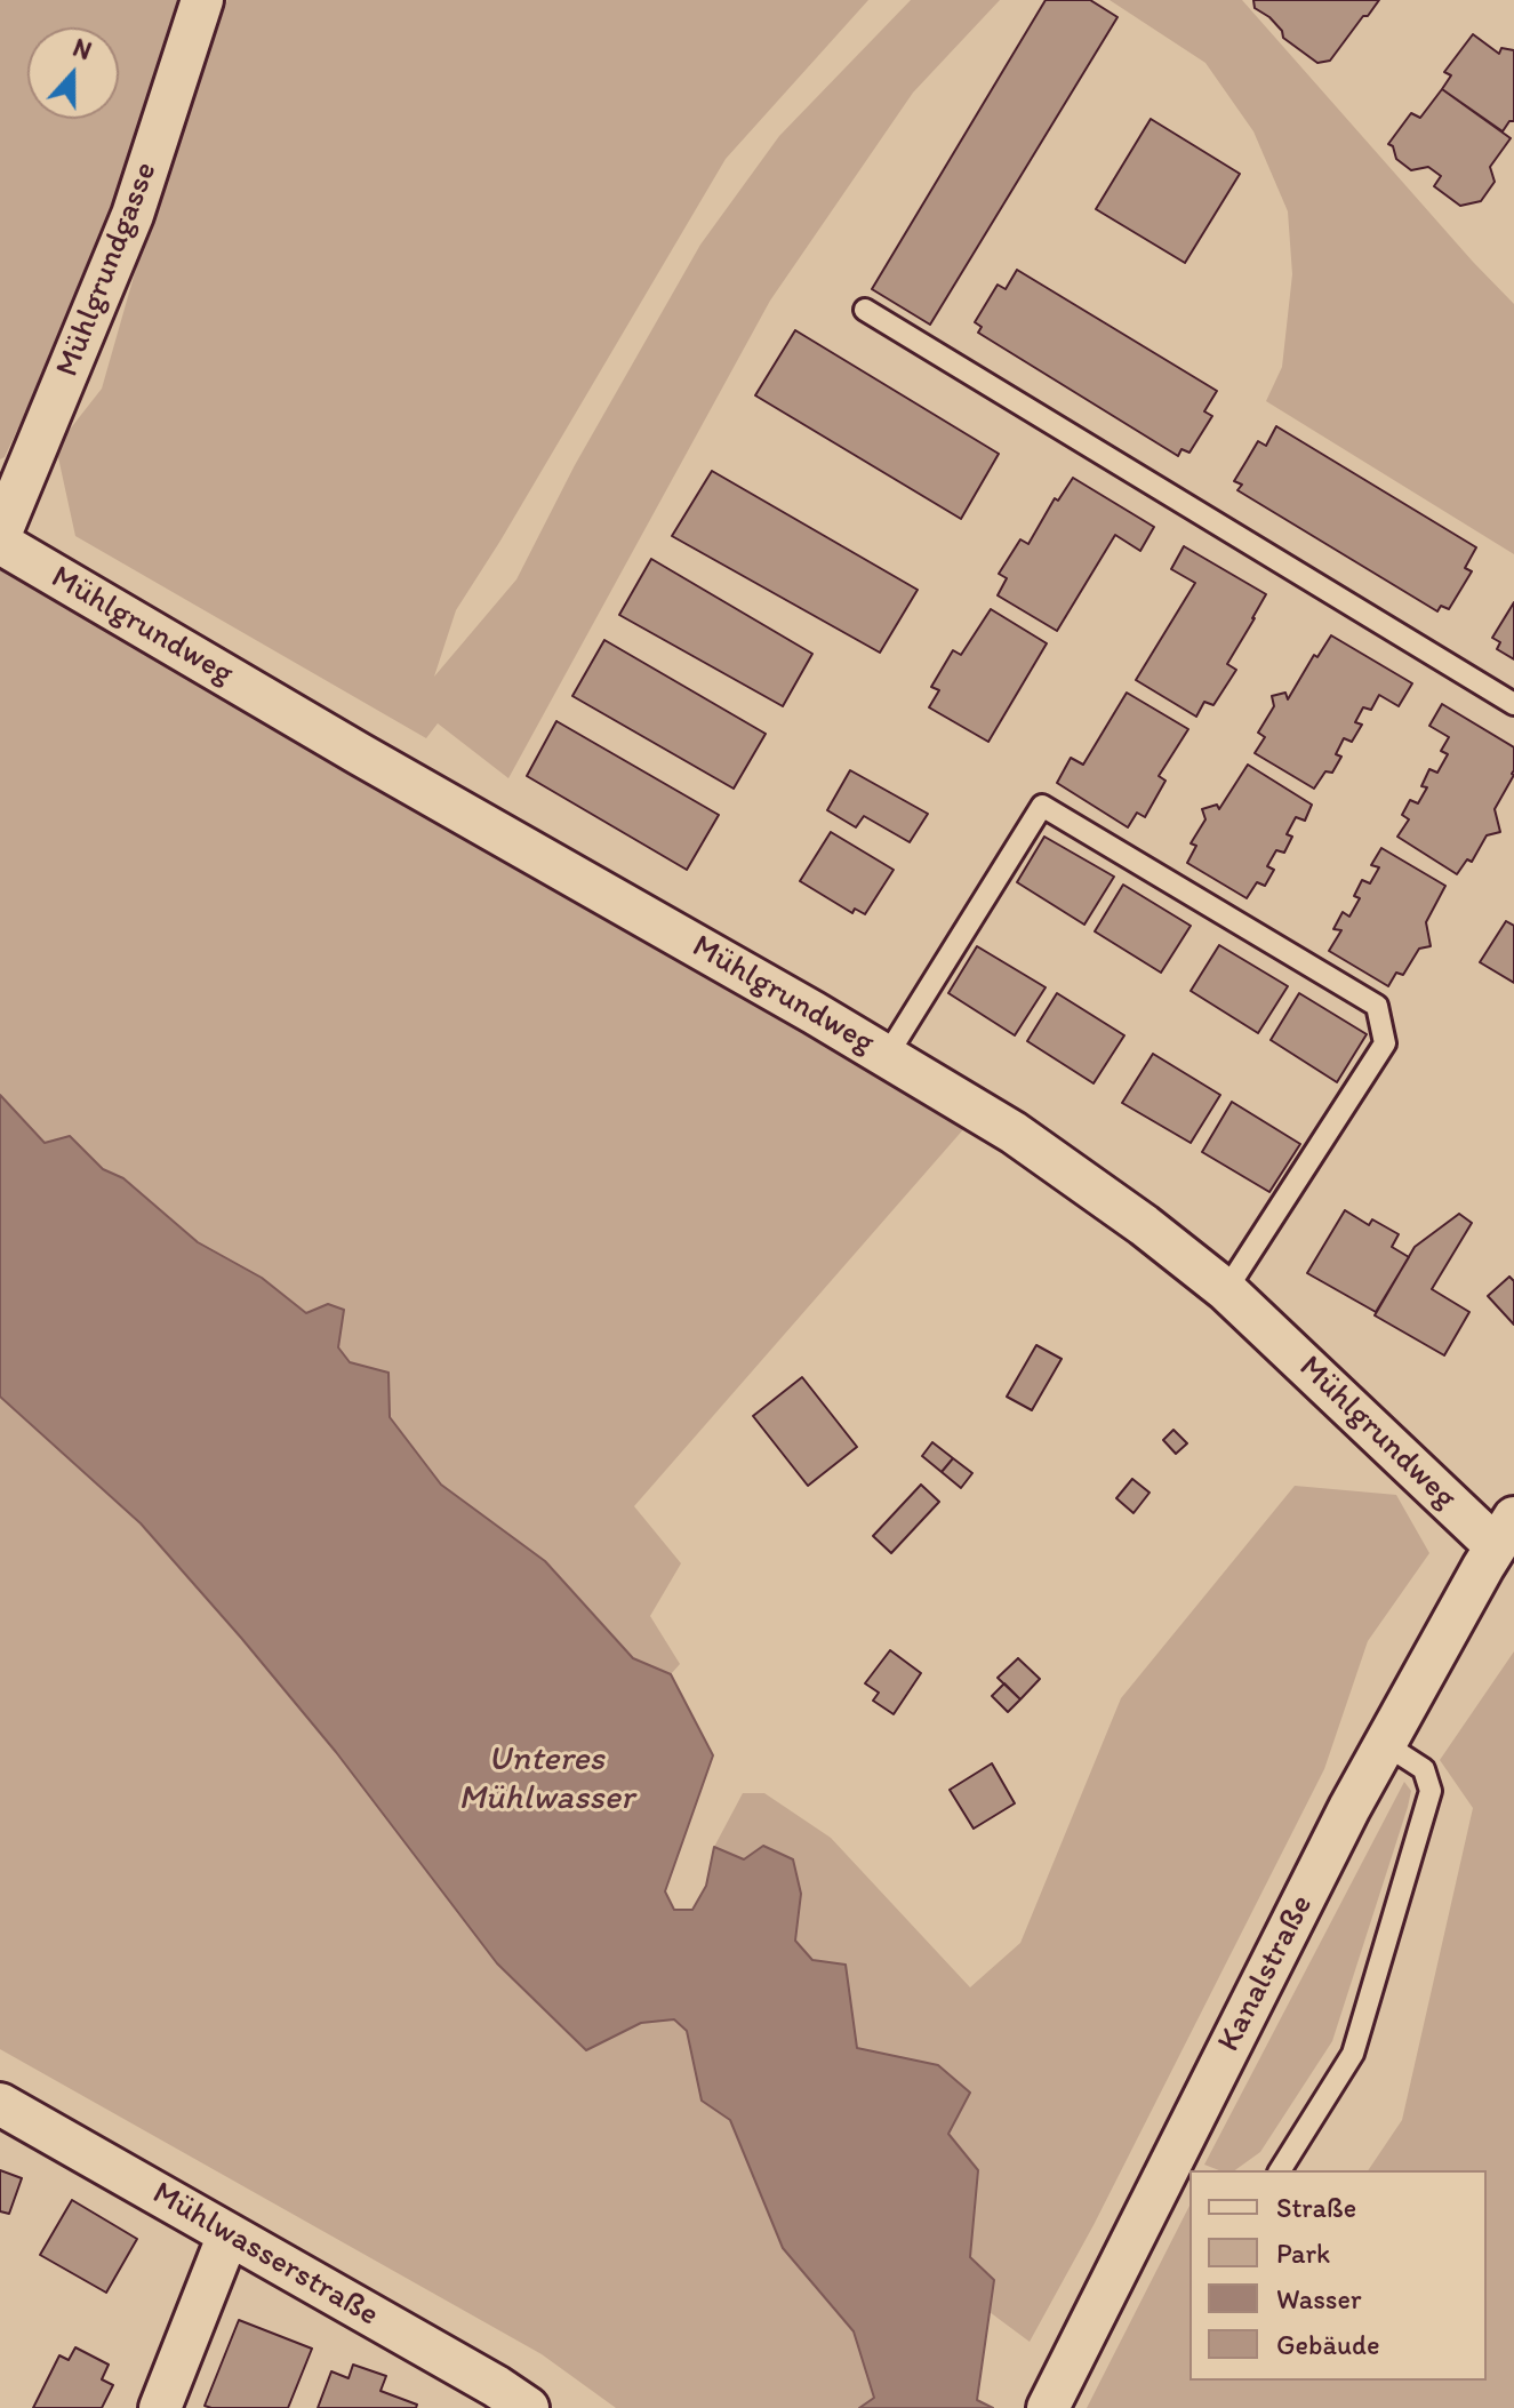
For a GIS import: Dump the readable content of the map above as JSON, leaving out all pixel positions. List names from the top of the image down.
{
  "streets": {
    "street": [
      "Mühlgrundgasse",
      "Mühlgrundweg",
      "Kanalstraße",
      "Mühlwasserstraße"
    ]
  },
  "crossings": [
    ["Mühlgrundweg", "Kanalstraße"]
  ],
  "water": ["Unteres Mühlwasser"],
  "legend": [
    "Straße",
    "Park",
    "Wasser",
    "Gebäude"
  ],
  "north": "top"
}
